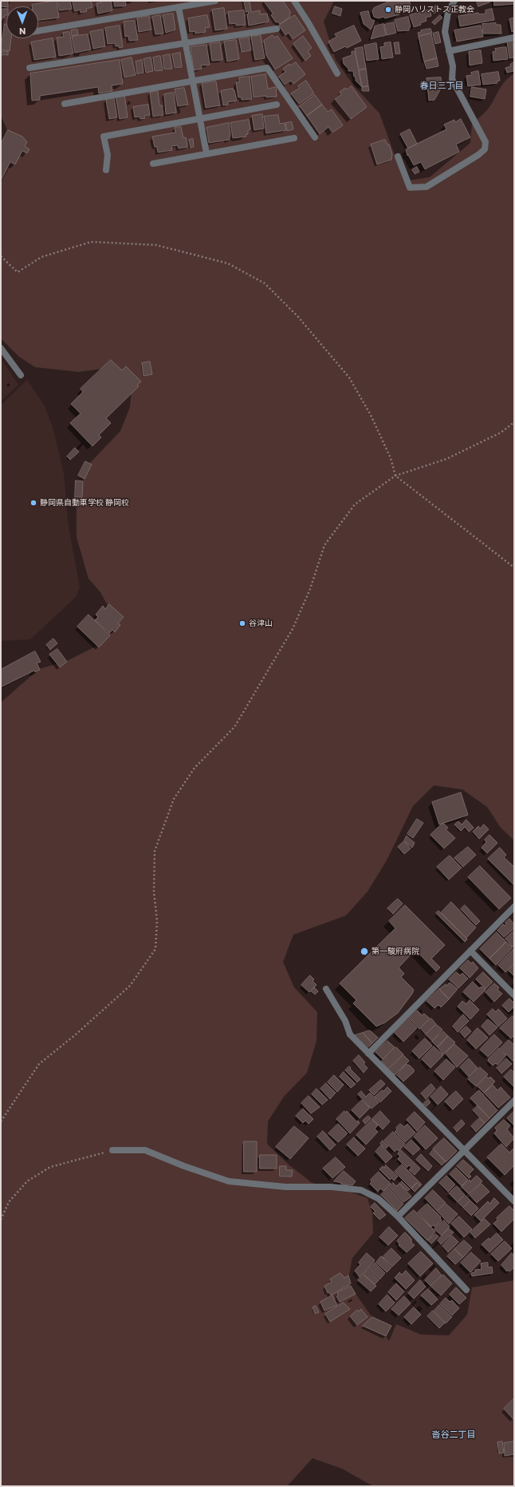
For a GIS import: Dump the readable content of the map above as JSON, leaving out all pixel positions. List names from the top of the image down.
{
  "districts": ["春日三丁目", "沓谷二丁目"],
  "places": [
    "静岡ハリストス正教会",
    "静岡県自動車学校 静岡校",
    "谷津山",
    "第一駿府病院"
  ],
  "north": "bottom"
}
